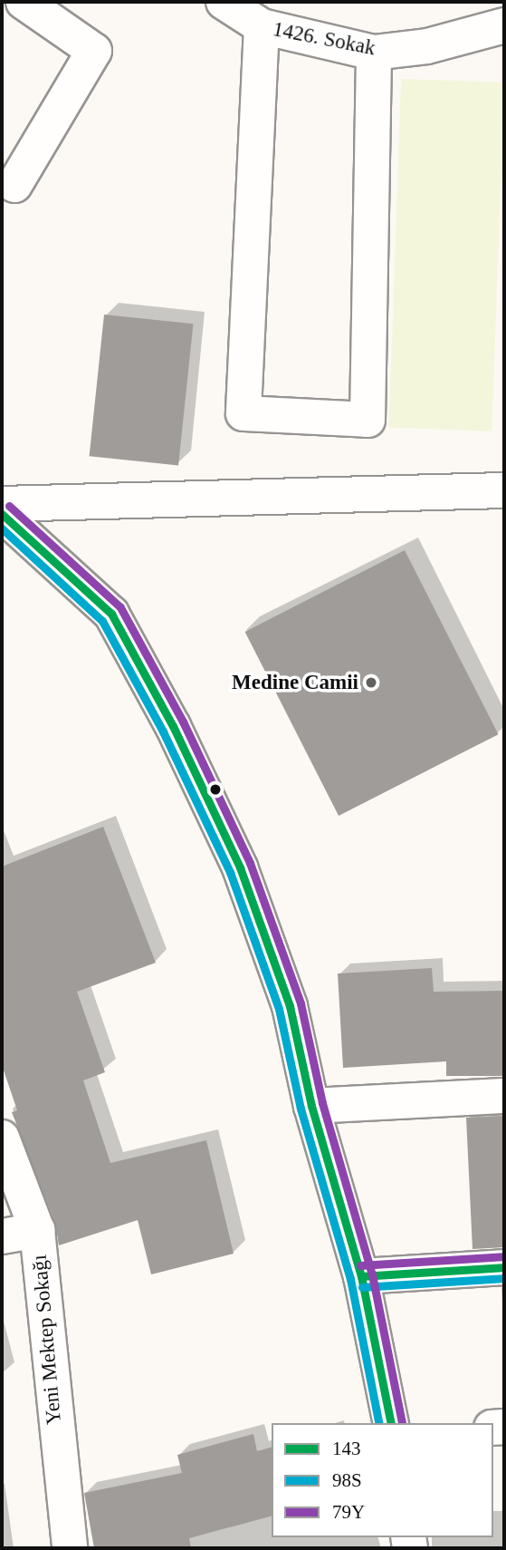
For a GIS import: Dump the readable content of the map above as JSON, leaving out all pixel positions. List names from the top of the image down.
{
  "streets": {
    "street": ["1426. Sokak", "Yeni Mektep Sokağı"]
  },
  "places": ["Medine Camii"],
  "lines": ["transit line 79Y", "transit line 143", "transit line 98S"],
  "legend": ["143", "98S", "79Y"]
}
